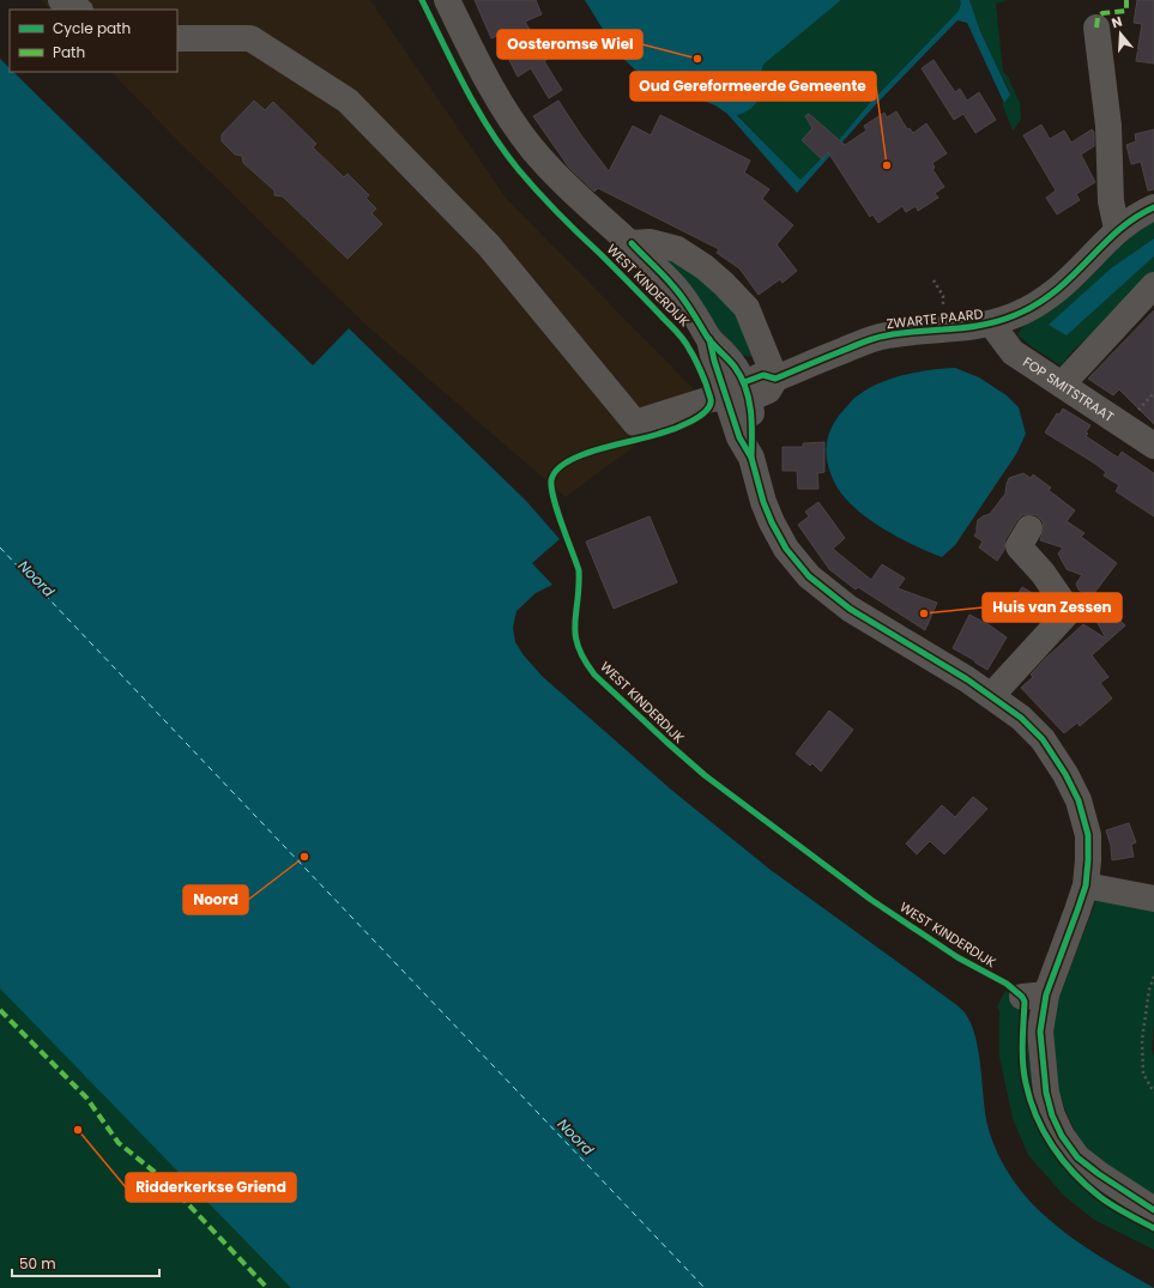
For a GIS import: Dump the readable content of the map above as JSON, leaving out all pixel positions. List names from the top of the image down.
{
  "streets": {
    "street": ["WEST KINDERDIJK", "ZWARTE PAARD", "FOP SMITSTRAAT"]
  },
  "crossings": [
    ["WEST KINDERDIJK", "ZWARTE PAARD"],
    ["ZWARTE PAARD", "FOP SMITSTRAAT"]
  ],
  "water": ["Noord"],
  "places": [
    "Oosteromse Wiel",
    "Oud Gereformeerde Gemeente",
    "Huis van Zessen",
    "Noord",
    "Ridderkerkse Griend"
  ],
  "legend": ["Cycle path", "Path"],
  "scale_bar": "50 m",
  "north": "top"
}
